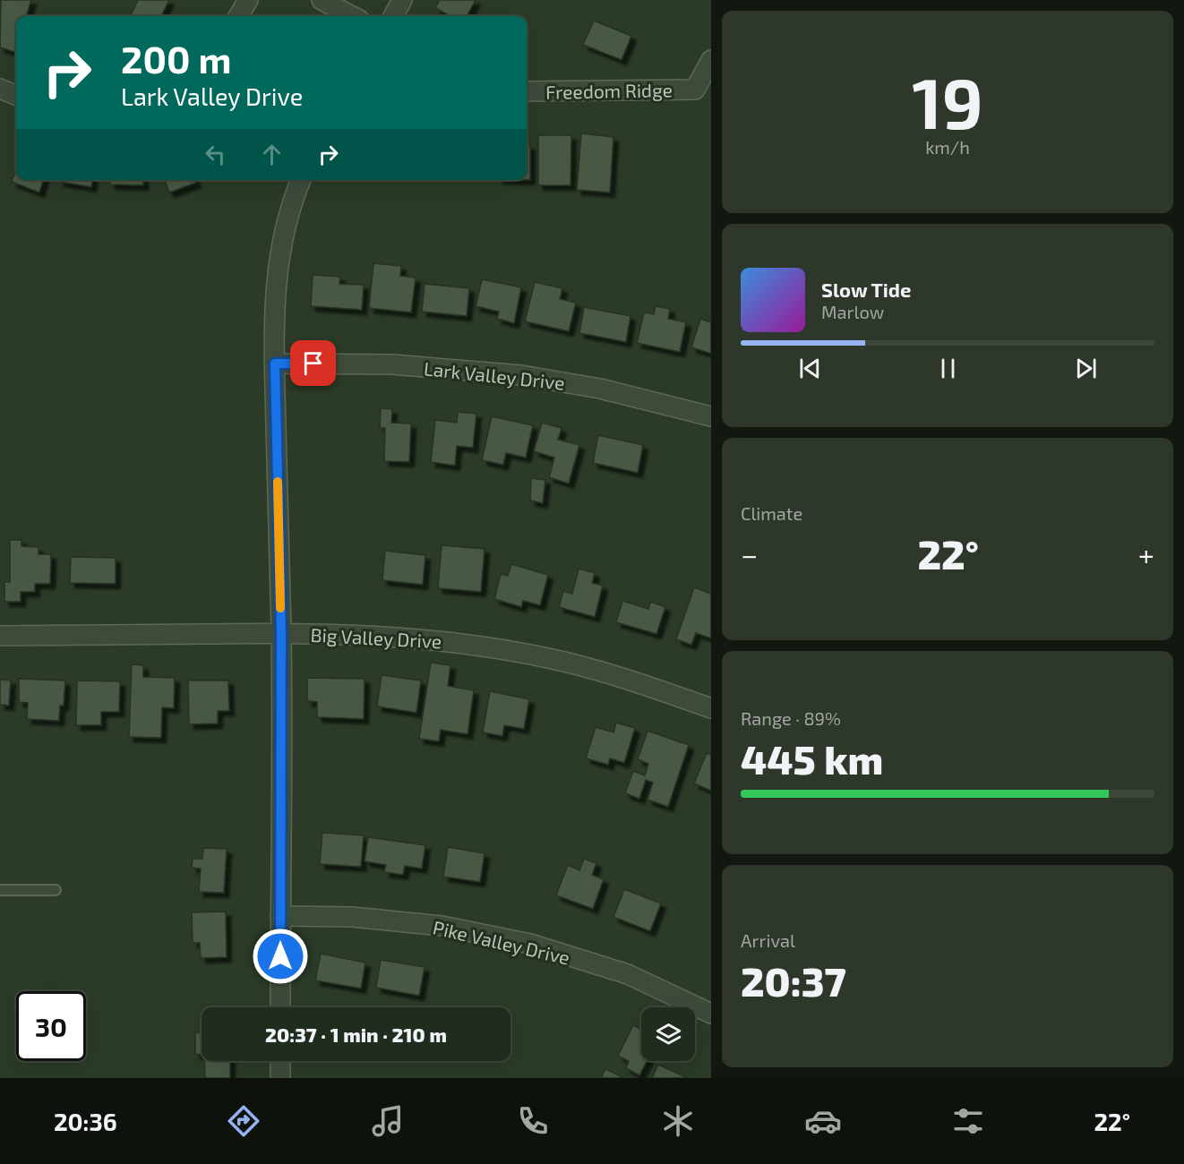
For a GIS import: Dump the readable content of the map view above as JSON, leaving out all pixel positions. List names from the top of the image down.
{
  "streets": {
    "street": [
      "Freedom Ridge",
      "Lark Valley Drive",
      "Big Valley Drive",
      "Pike Valley Drive"
    ]
  },
  "page": {
    "tile": [
      ["19", "km/h"],
      "Climate",
      ["Range · 89%", "445 km"],
      ["Arrival", "20:37"]
    ],
    "turn": ["200 m", "Lark Valley Drive"],
    "song": ["Slow Tide", "Marlow"],
    "heat": ["−", "22°", "+"],
    "limit": "30",
    "trip": "20:37 · 1 min · 210 m",
    "tabs": ["20:36", "22°"]
  }
}
